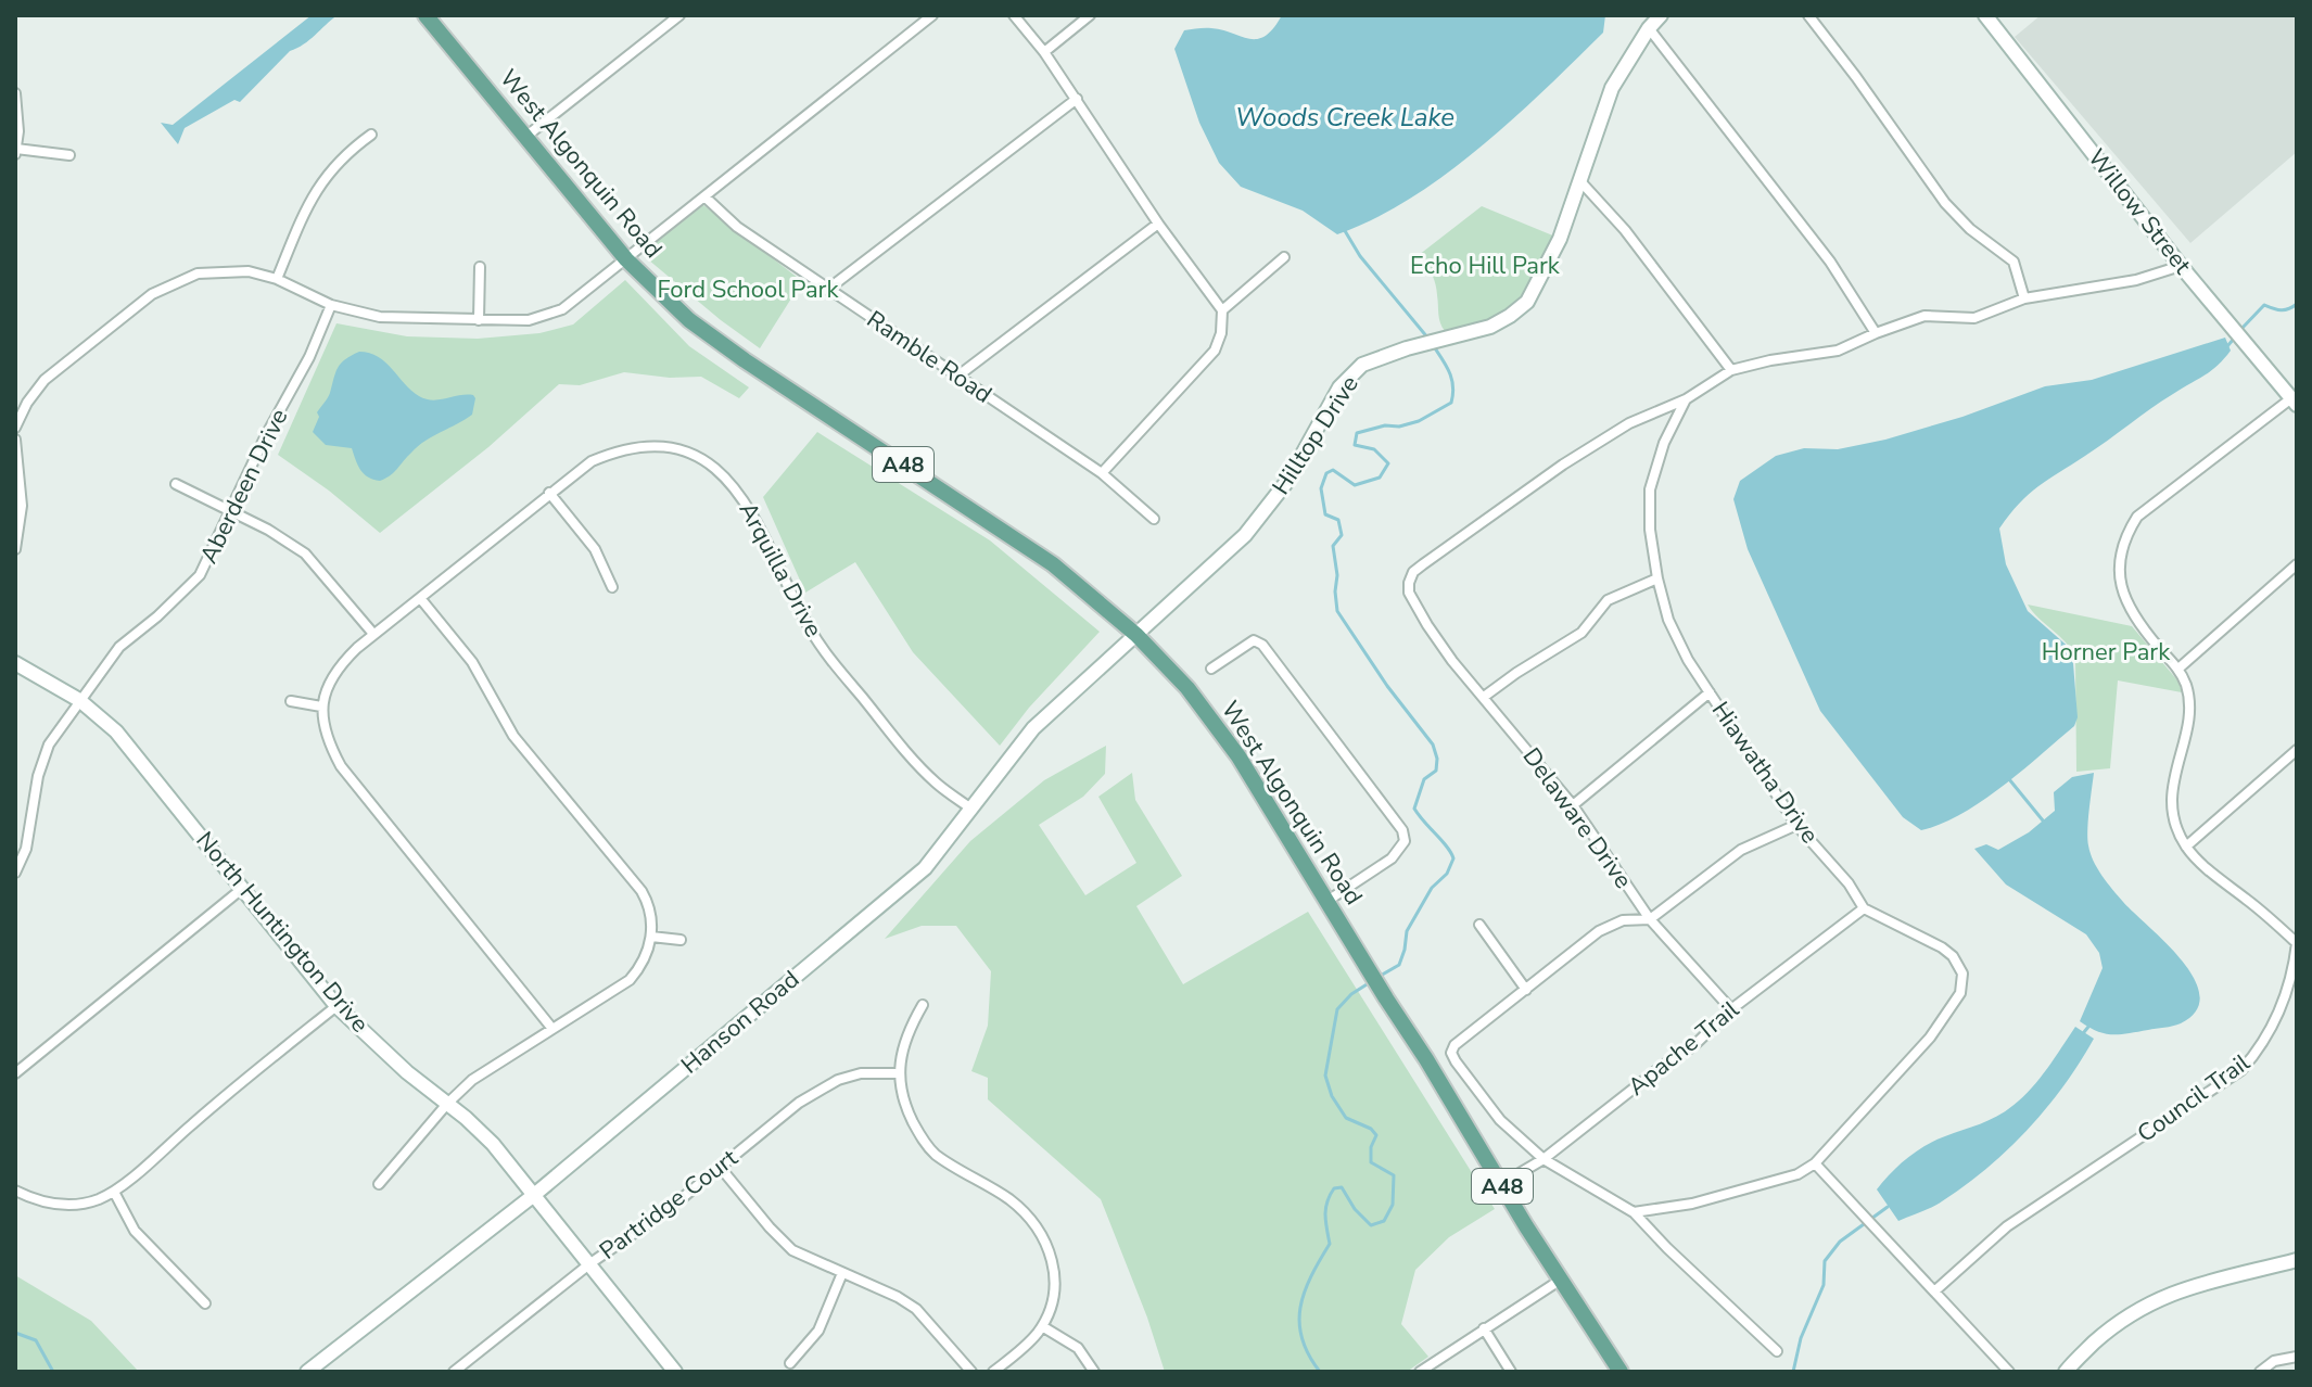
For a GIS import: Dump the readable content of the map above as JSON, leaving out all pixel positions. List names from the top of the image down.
{
  "streets": {
    "main road": ["West Algonquin Road", "A48"],
    "street": [
      "Willow Street",
      "Ramble Road",
      "Hilltop Drive",
      "Aberdeen Drive",
      "Arquilla Drive",
      "Hiawatha Drive",
      "Delaware Drive",
      "North Huntington Drive",
      "Hanson Road",
      "Apache Trail",
      "Council Trail",
      "Partridge Court"
    ]
  },
  "crossings": [
    ["West Algonquin Road", "Hilltop Drive"],
    ["West Algonquin Road", "Hanson Road"],
    ["West Algonquin Road", "Apache Trail"],
    ["Hilltop Drive", "Hanson Road"],
    ["Aberdeen Drive", "North Huntington Drive"],
    ["Arquilla Drive", "Hanson Road"],
    ["Hiawatha Drive", "Delaware Drive"],
    ["Hiawatha Drive", "Apache Trail"],
    ["Delaware Drive", "Apache Trail"],
    ["North Huntington Drive", "Hanson Road"],
    ["North Huntington Drive", "Partridge Court"]
  ],
  "water": ["Woods Creek Lake"],
  "parks": ["Echo Hill Park", "Ford School Park", "Horner Park"]
}
